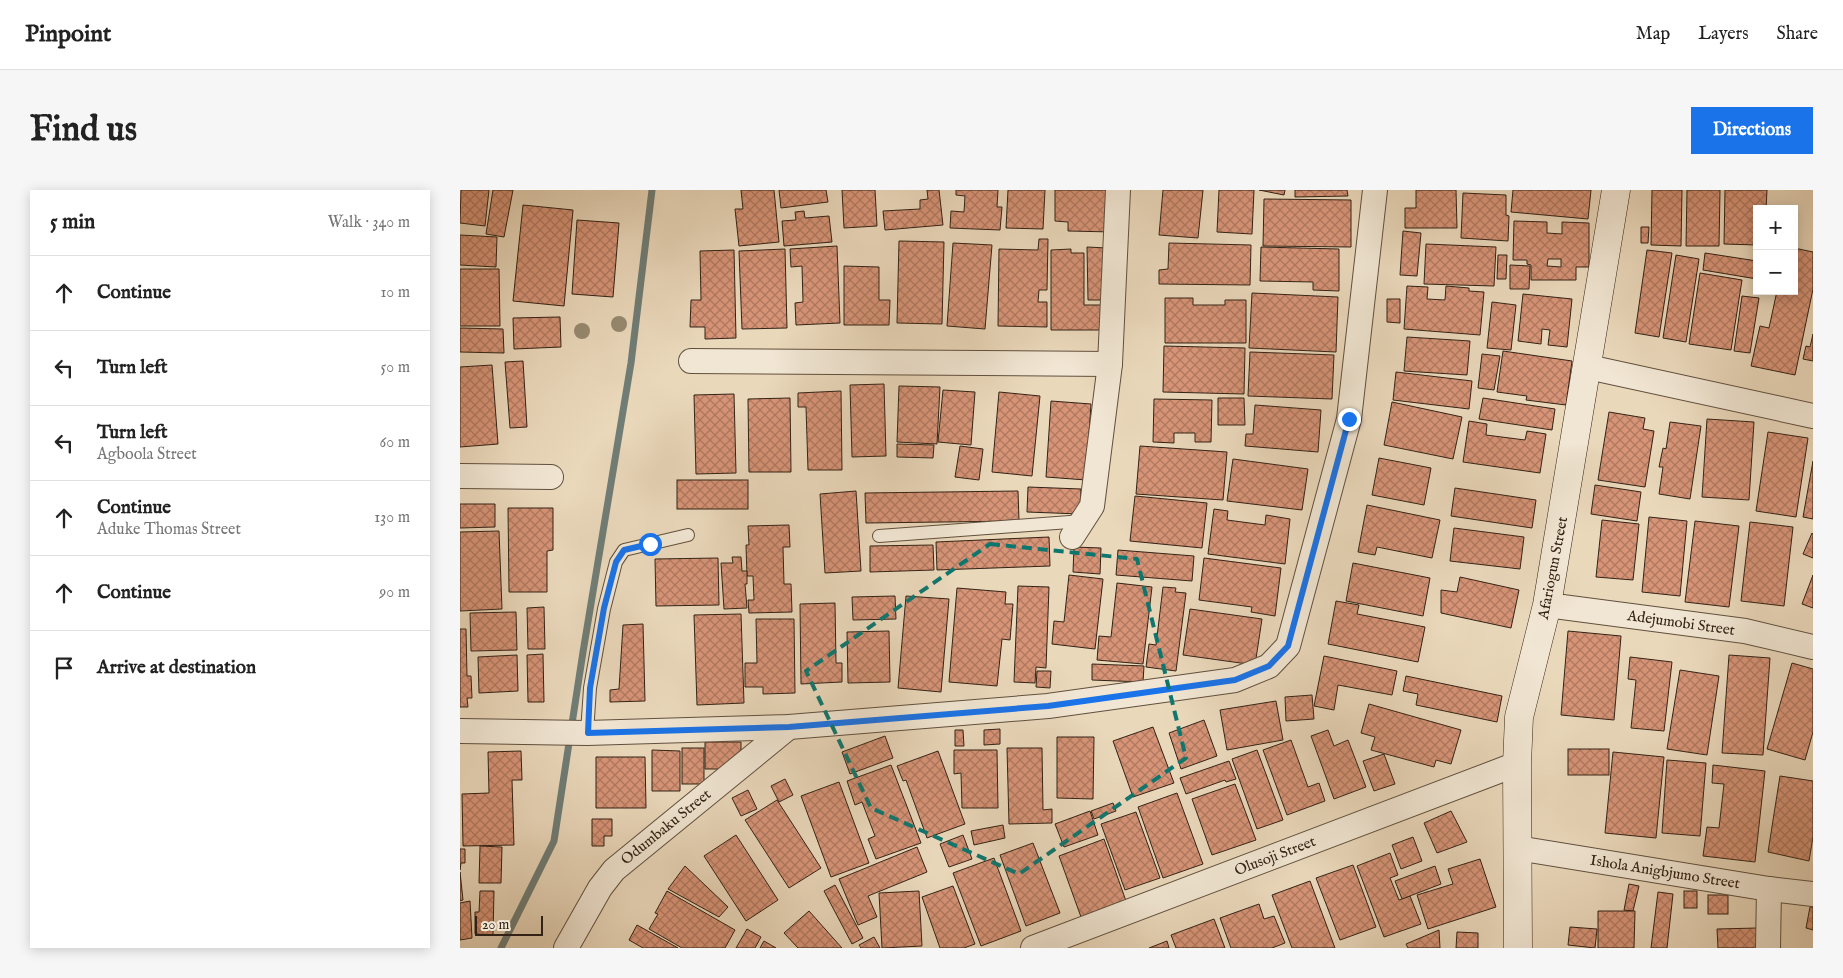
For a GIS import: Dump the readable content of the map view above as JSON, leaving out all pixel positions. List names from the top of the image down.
{
  "streets": {
    "street": [
      "Afariogun Street",
      "Adejumobi Street",
      "Odumbaku Street",
      "Olusoji Street",
      "Ishola Anigbjumo Street"
    ]
  },
  "crossings": [
    ["Afariogun Street", "Adejumobi Street"],
    ["Afariogun Street", "Olusoji Street"],
    ["Afariogun Street", "Ishola Anigbjumo Street"]
  ],
  "scale_bar": "20 m",
  "page": {
    "header": "Pinpoint",
    "nav": ["Map", "Layers", "Share"],
    "buttons": "Directions",
    "title": "Find us",
    "heading": ["5 min", "Walk · 340 m"],
    "map_buttons": ["+", "−"],
    "list": [
      ["Continue", "10 m"],
      ["Turn left", "50 m"],
      ["Turn left", "Agboola Street", "60 m"],
      ["Continue", "Aduke Thomas Street", "130 m"],
      ["Continue", "90 m"],
      "Arrive at destination"
    ],
    "scale": "20 m"
  }
}
